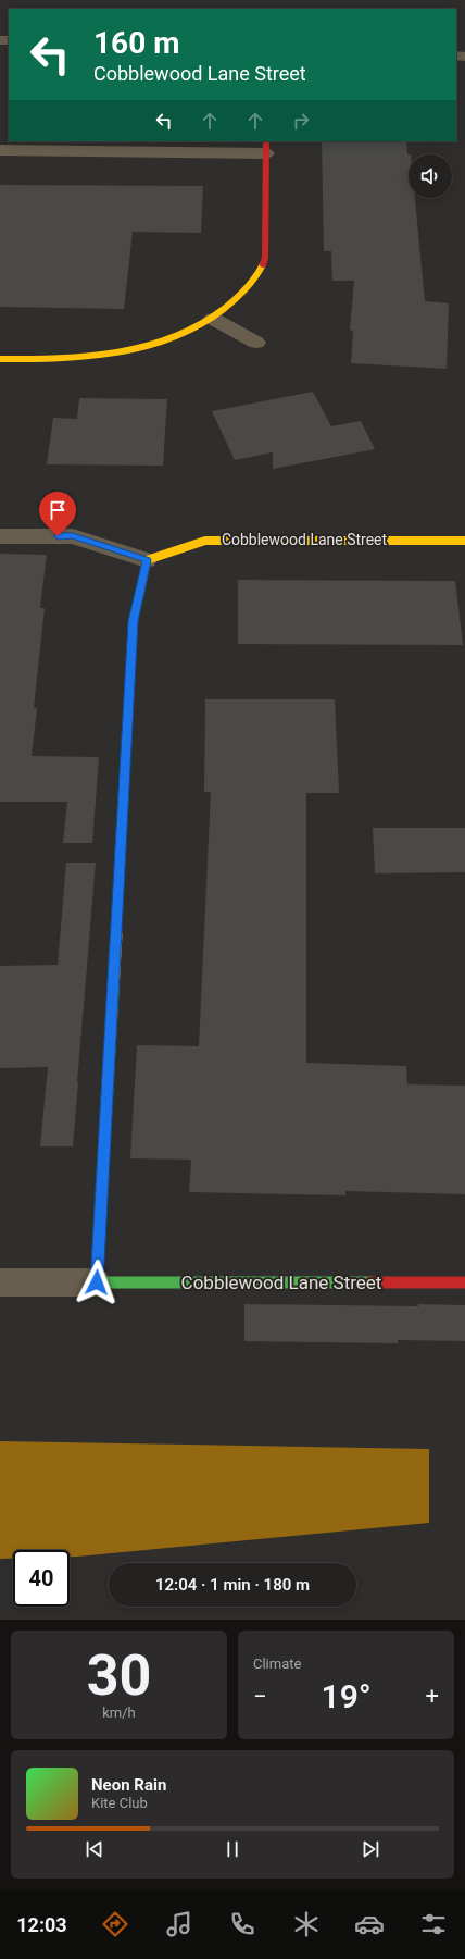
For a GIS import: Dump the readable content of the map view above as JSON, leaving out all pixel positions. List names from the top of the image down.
{
  "streets": {
    "street": ["Cobblewood Lane Street"]
  },
  "page": {
    "turn": ["160 m", "Cobblewood Lane Street"],
    "limit": "40",
    "trip": "12:04 · 1 min · 180 m",
    "tile": [
      ["30", "km/h"],
      "Climate"
    ],
    "heat": ["−", "19°", "+"],
    "song": ["Neon Rain", "Kite Club"],
    "tabs": "12:03"
  }
}
